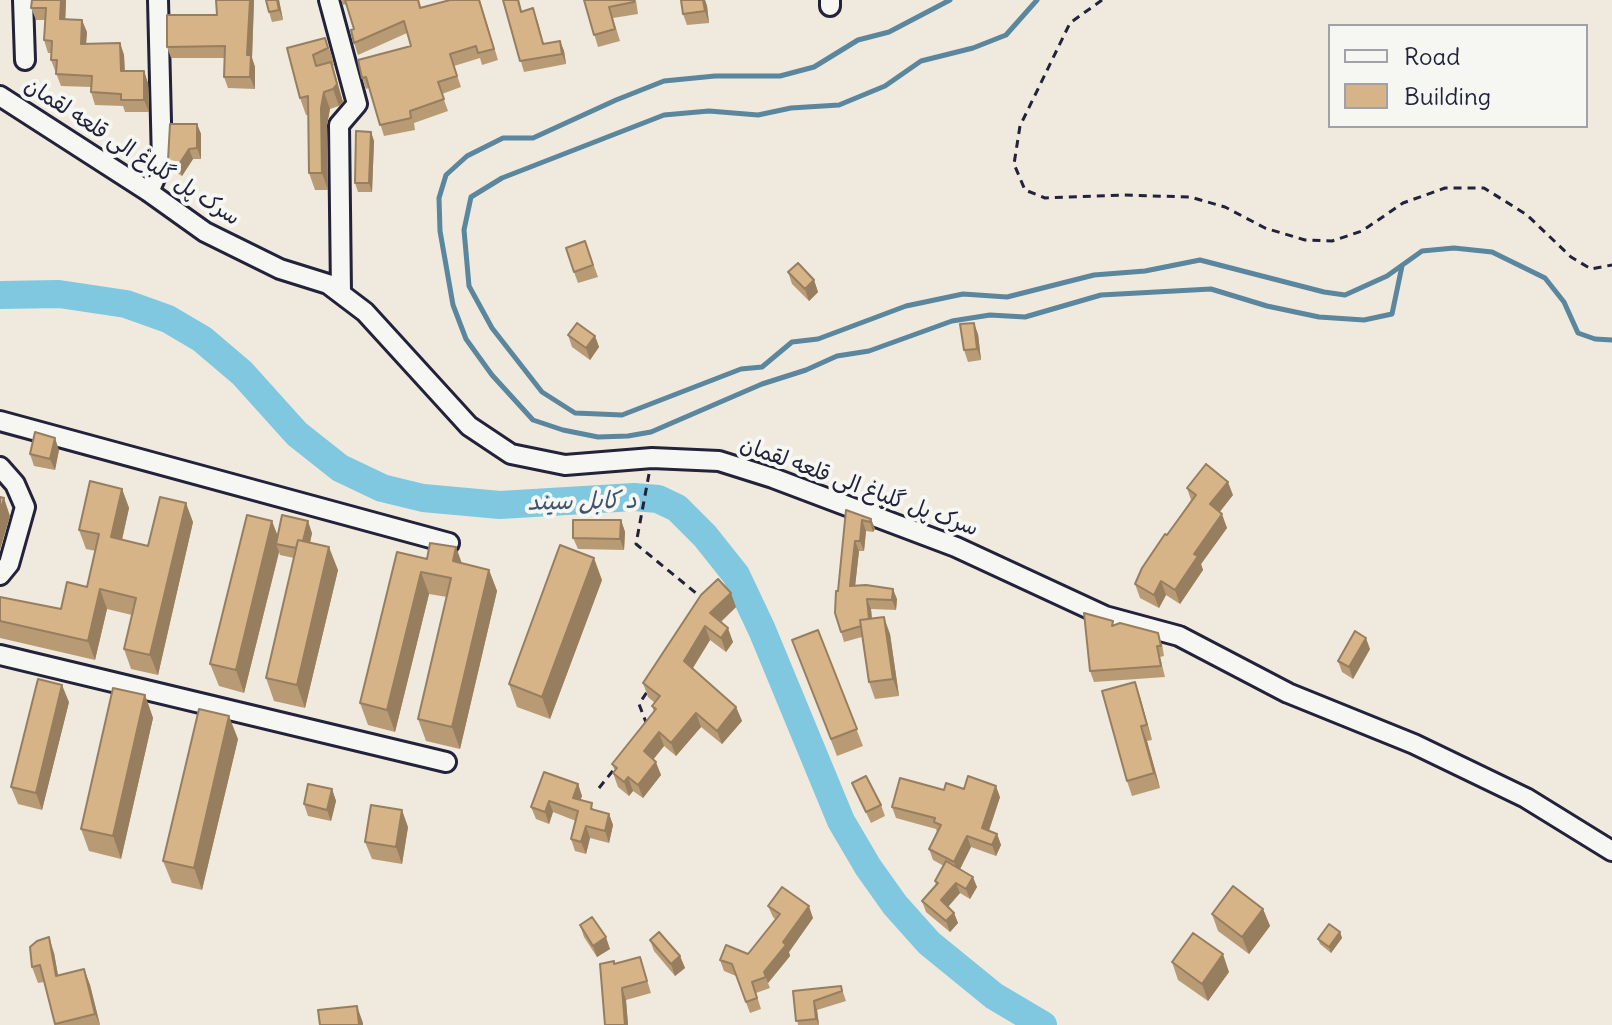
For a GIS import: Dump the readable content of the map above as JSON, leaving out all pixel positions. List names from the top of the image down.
{
  "streets": {
    "street": ["سرک پل گلباغ الی قلعه لقمان"]
  },
  "water": ["د کابل سيند"],
  "legend": ["Road", "Building"]
}
